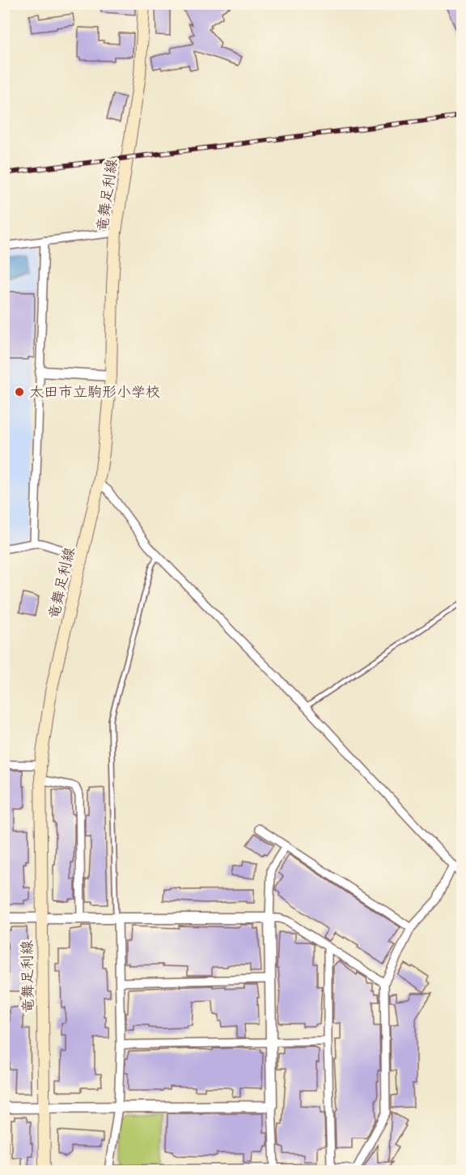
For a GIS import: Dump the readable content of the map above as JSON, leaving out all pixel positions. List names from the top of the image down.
{
  "streets": {
    "main road": ["竜舞足利線"]
  },
  "places": ["太田市立駒形小学校"]
}
